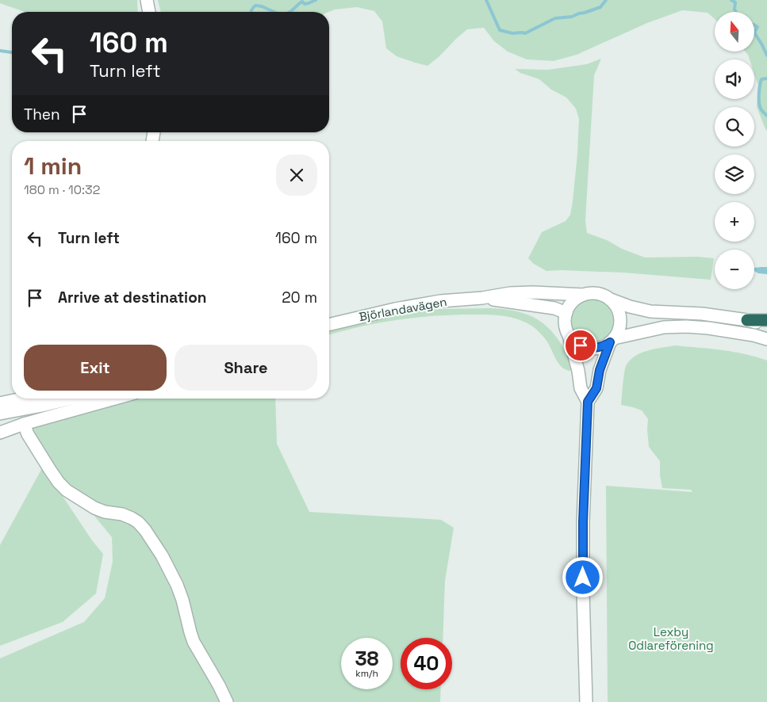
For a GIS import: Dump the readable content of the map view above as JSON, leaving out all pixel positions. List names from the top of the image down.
{
  "streets": {
    "street": ["Björlandavägen"]
  },
  "parks": ["Lexby Odlareförening"],
  "north": "top",
  "page": {
    "map_buttons": ["+", "−"],
    "turn": ["160 m", "Turn left"],
    "then": "Then",
    "heading": ["1 min", "180 m · 10:32"],
    "list": [
      {
        "name": "Turn left",
        "value": "160 m"
      },
      {
        "name": "Arrive at destination",
        "value": "20 m"
      }
    ],
    "buttons": ["Exit", "Share"],
    "speed": "38 km/h",
    "limit": "40"
  }
}
